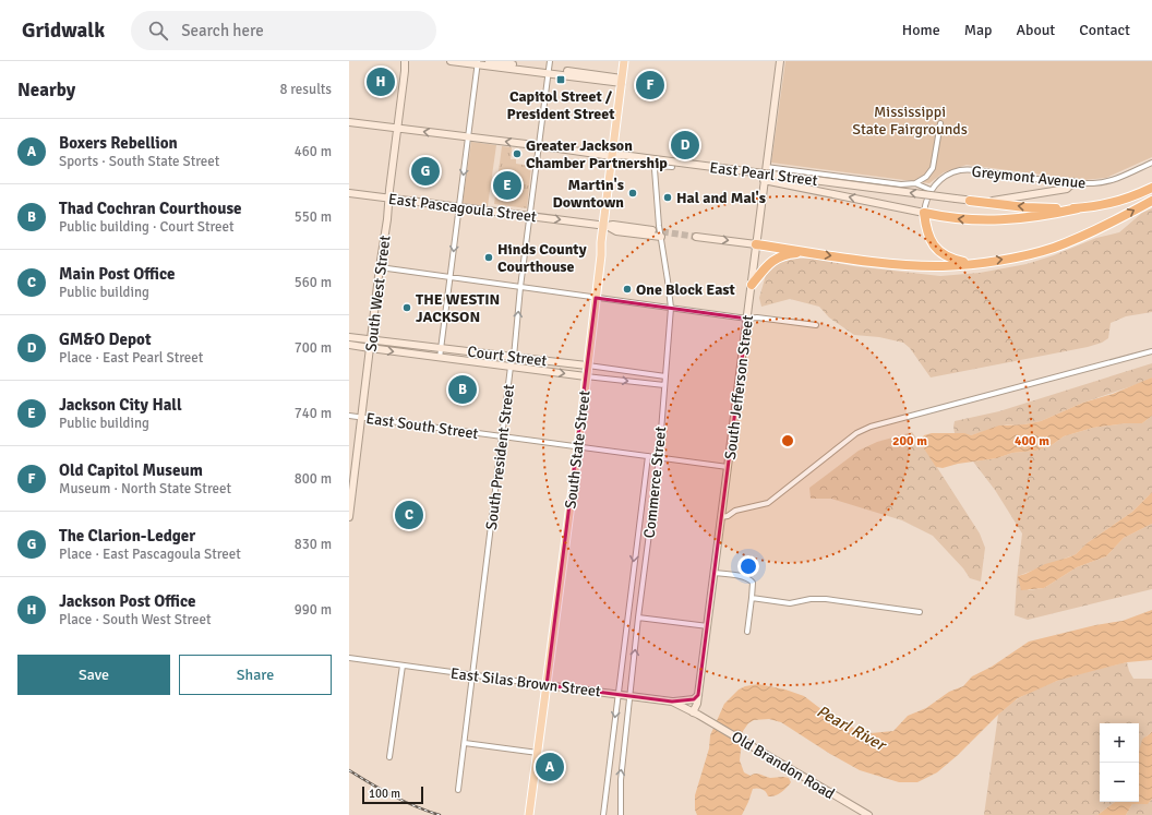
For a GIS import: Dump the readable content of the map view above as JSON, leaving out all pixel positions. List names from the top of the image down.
{
  "streets": {
    "main road": ["South State Street"],
    "street": [
      "East Pearl Street",
      "Greymont Avenue",
      "East Pascagoula Street",
      "South West Street",
      "Court Street",
      "South Jefferson Street",
      "East South Street",
      "South President Street",
      "Commerce Street",
      "East Silas Brown Street",
      "Old Brandon Road"
    ]
  },
  "crossings": [
    ["East Pearl Street", "Greymont Avenue"],
    ["East Pearl Street", "South West Street"],
    ["East Pearl Street", "South State Street"],
    ["East Pearl Street", "South President Street"],
    ["East Pascagoula Street", "South West Street"],
    ["East Pascagoula Street", "South State Street"],
    ["East Pascagoula Street", "South President Street"],
    ["South West Street", "Court Street"],
    ["South West Street", "East South Street"],
    ["Court Street", "South State Street"],
    ["Court Street", "South President Street"],
    ["Court Street", "Commerce Street"],
    ["South Jefferson Street", "East South Street"],
    ["South Jefferson Street", "East Silas Brown Street"],
    ["South Jefferson Street", "Old Brandon Road"],
    ["East South Street", "South State Street"],
    ["East South Street", "South President Street"],
    ["East South Street", "Commerce Street"],
    ["South State Street", "East Silas Brown Street"],
    ["South President Street", "East Silas Brown Street"],
    ["Commerce Street", "East Silas Brown Street"],
    ["East Silas Brown Street", "Old Brandon Road"]
  ],
  "water": ["Pearl River"],
  "parks": ["Mississippi State Fairgrounds"],
  "places": {
    "transit": ["Capitol Street / President Street"],
    "other": [
      "Greater Jackson Chamber Partnership",
      "Martin's Downtown",
      "Hal and Mal's",
      "Hinds County Courthouse",
      "One Block East",
      "THE WESTIN JACKSON"
    ]
  },
  "scale_bar": "100 m",
  "page": {
    "header": "Gridwalk",
    "search": "Search here",
    "nav": [
      "Home",
      "Map",
      "About",
      "Contact"
    ],
    "heading": ["Nearby", "8 results"],
    "pins": [
      "H",
      "F",
      "D",
      "G",
      "E",
      "B",
      "C",
      "A"
    ],
    "list": [
      {
        "mark": "A",
        "name": "Boxers Rebellion",
        "note": "Sports · South State Street",
        "value": "460 m"
      },
      {
        "mark": "B",
        "name": "Thad Cochran Courthouse",
        "note": "Public building · Court Street",
        "value": "550 m"
      },
      {
        "mark": "C",
        "name": "Main Post Office",
        "note": "Public building",
        "value": "560 m"
      },
      {
        "mark": "D",
        "name": "GM&O Depot",
        "note": "Place · East Pearl Street",
        "value": "700 m"
      },
      {
        "mark": "E",
        "name": "Jackson City Hall",
        "note": "Public building",
        "value": "740 m"
      },
      {
        "mark": "F",
        "name": "Old Capitol Museum",
        "note": "Museum · North State Street",
        "value": "800 m"
      },
      {
        "mark": "G",
        "name": "The Clarion-Ledger",
        "note": "Place · East Pascagoula Street",
        "value": "830 m"
      },
      {
        "mark": "H",
        "name": "Jackson Post Office",
        "note": "Place · South West Street",
        "value": "990 m"
      }
    ],
    "buttons": ["Save", "Share"],
    "map_buttons": ["+", "−"],
    "scale": "100 m"
  },
  "rings": ["200 m", "400 m"]
}
